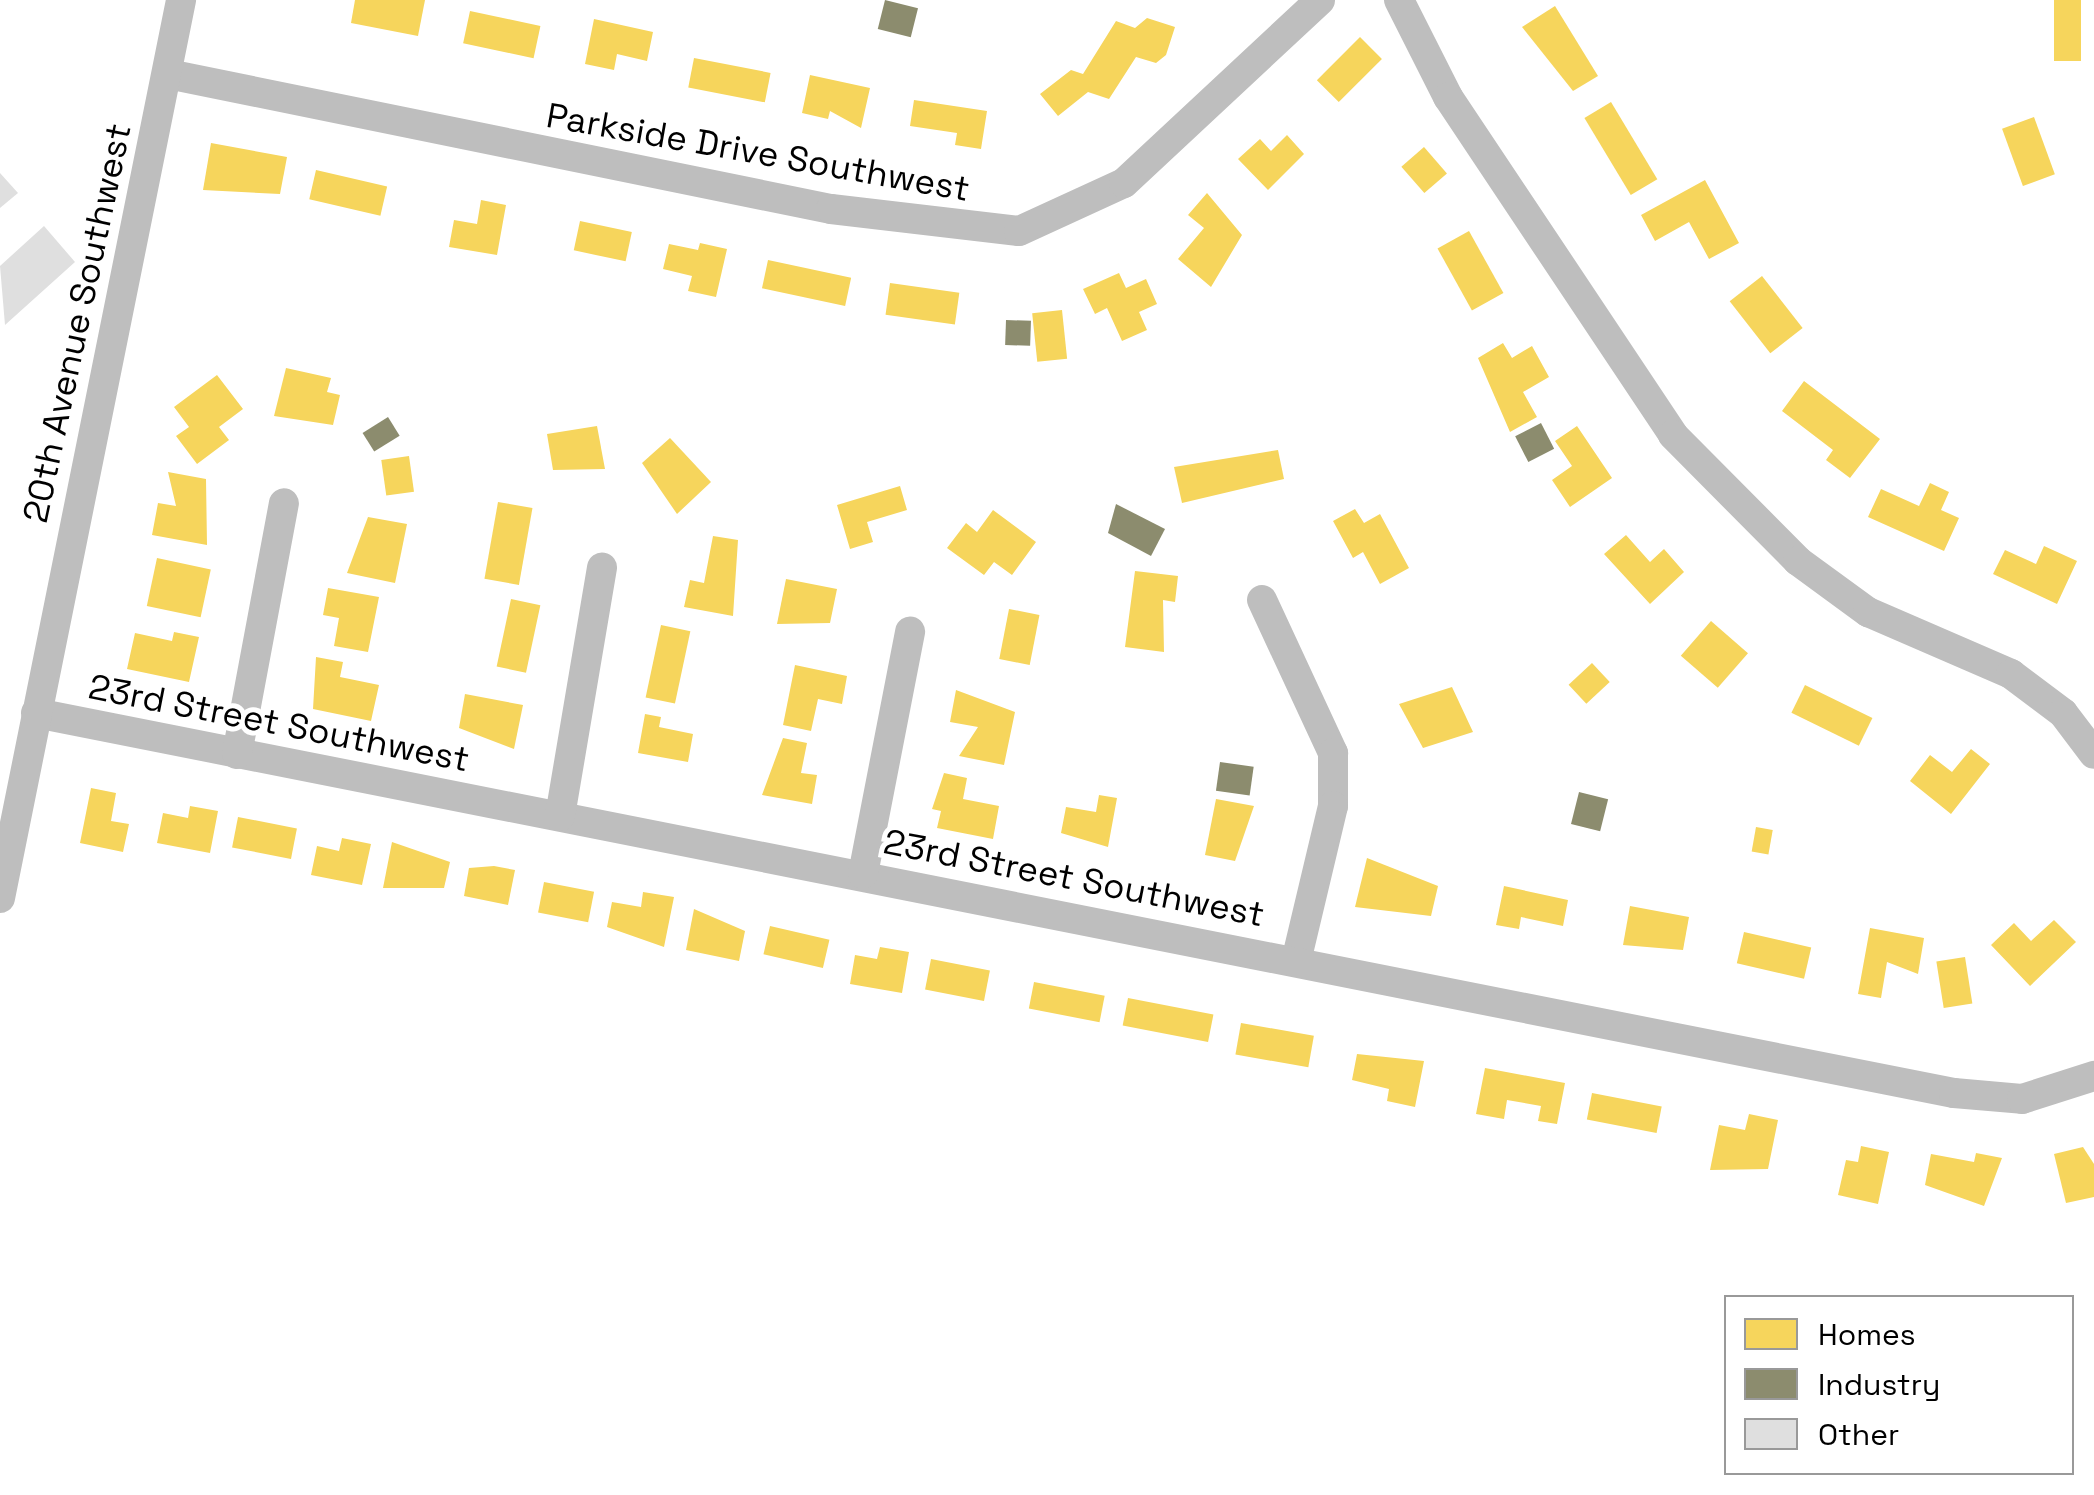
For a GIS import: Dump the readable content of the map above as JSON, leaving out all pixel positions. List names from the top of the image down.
{
  "streets": {
    "street": ["Parkside Drive Southwest", "20th Avenue Southwest", "23rd Street Southwest"]
  },
  "crossings": [
    ["Parkside Drive Southwest", "20th Avenue Southwest"],
    ["20th Avenue Southwest", "23rd Street Southwest"]
  ],
  "legend": ["Homes", "Industry", "Other"]
}
